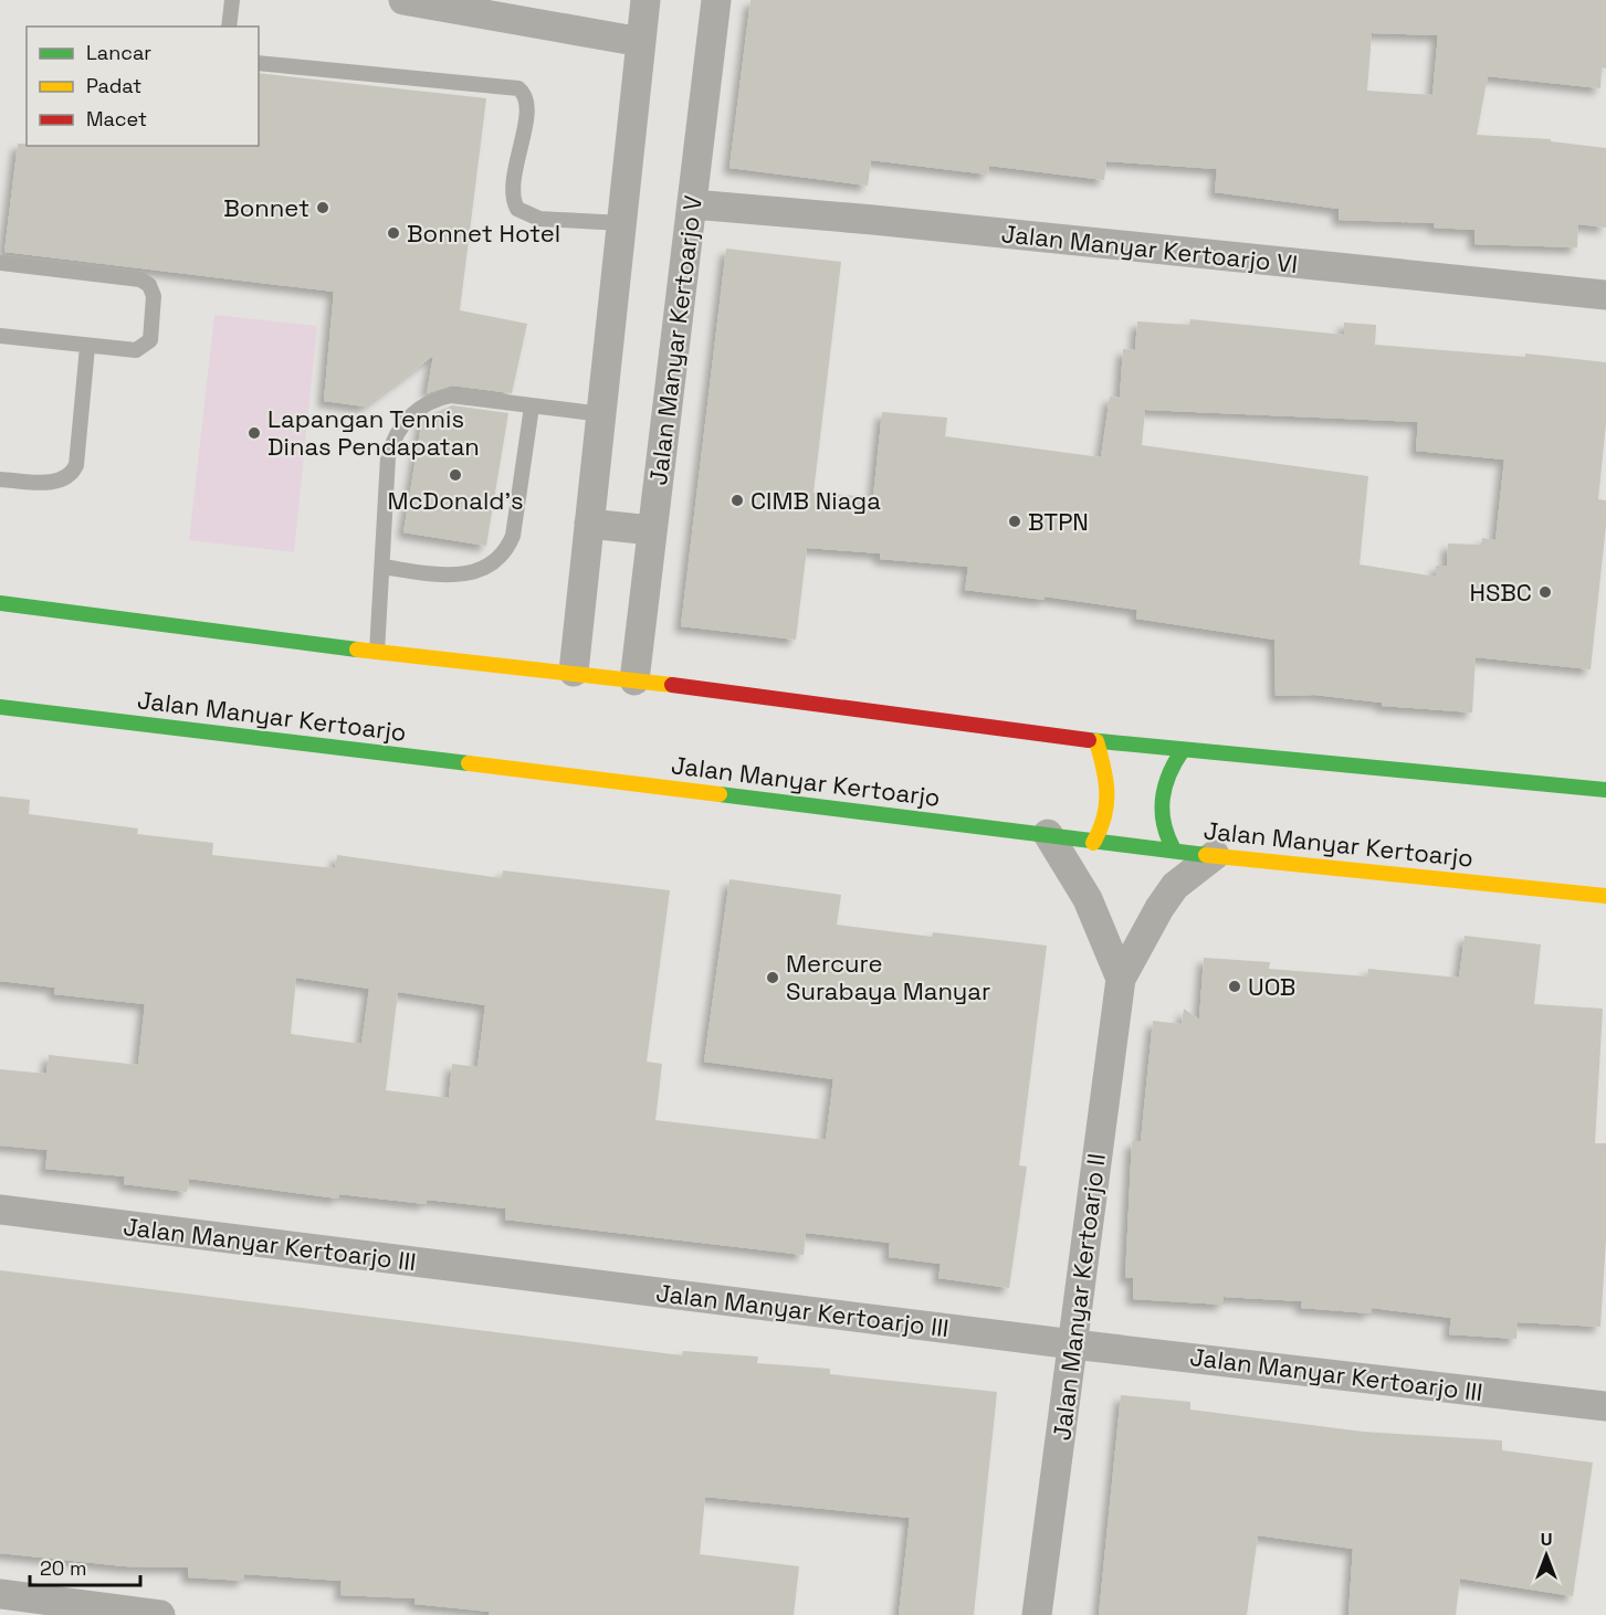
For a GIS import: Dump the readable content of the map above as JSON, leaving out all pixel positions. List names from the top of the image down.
{
  "streets": {
    "main road": ["Jalan Manyar Kertoarjo"],
    "street": [
      "Jalan Manyar Kertoarjo VI",
      "Jalan Manyar Kertoarjo V",
      "Jalan Manyar Kertoarjo III",
      "Jalan Manyar Kertoarjo II"
    ]
  },
  "crossings": [
    ["Jalan Manyar Kertoarjo VI", "Jalan Manyar Kertoarjo V"],
    ["Jalan Manyar Kertoarjo", "Jalan Manyar Kertoarjo II"],
    ["Jalan Manyar Kertoarjo III", "Jalan Manyar Kertoarjo II"]
  ],
  "places": [
    "Bonnet",
    "Bonnet Hotel",
    "Lapangan Tennis Dinas Pendapatan",
    "McDonald's",
    "CIMB Niaga",
    "BTPN",
    "HSBC",
    "Mercure Surabaya Manyar",
    "UOB"
  ],
  "legend": ["Lancar", "Padat", "Macet"],
  "scale_bar": "20 m",
  "north": "top"
}
